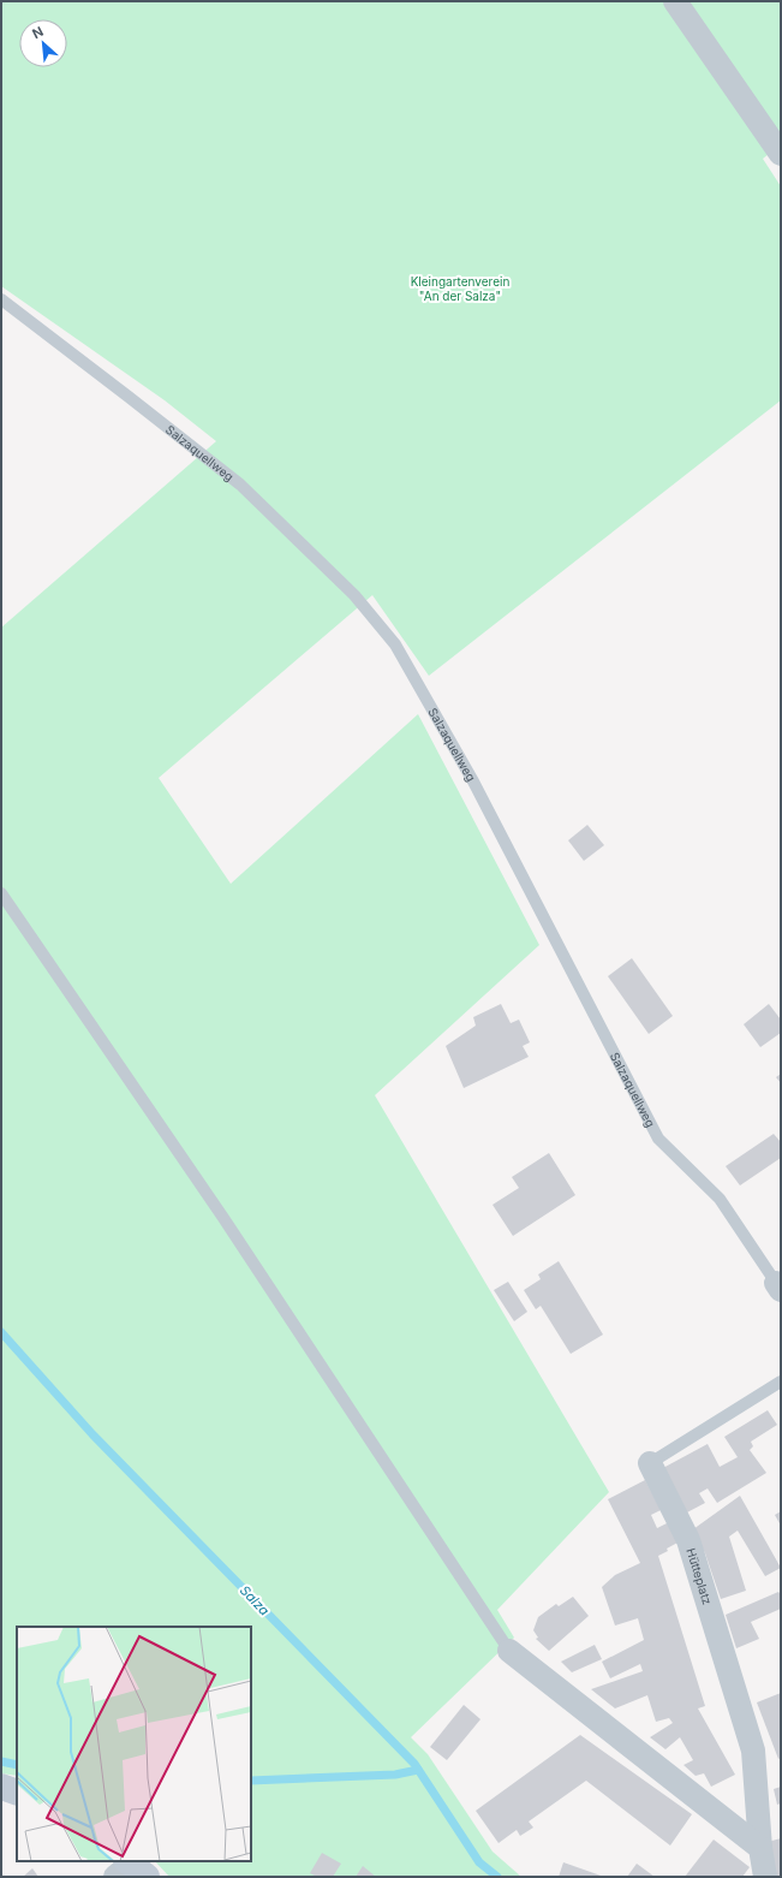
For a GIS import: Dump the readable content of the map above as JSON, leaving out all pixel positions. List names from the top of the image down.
{
  "streets": {
    "street": ["Hütteplatz"],
    "lane": ["Salzaquellweg"]
  },
  "water": ["Salza"],
  "parks": ["Kleingartenverein \"An der Salza\""],
  "north": "top left"
}
